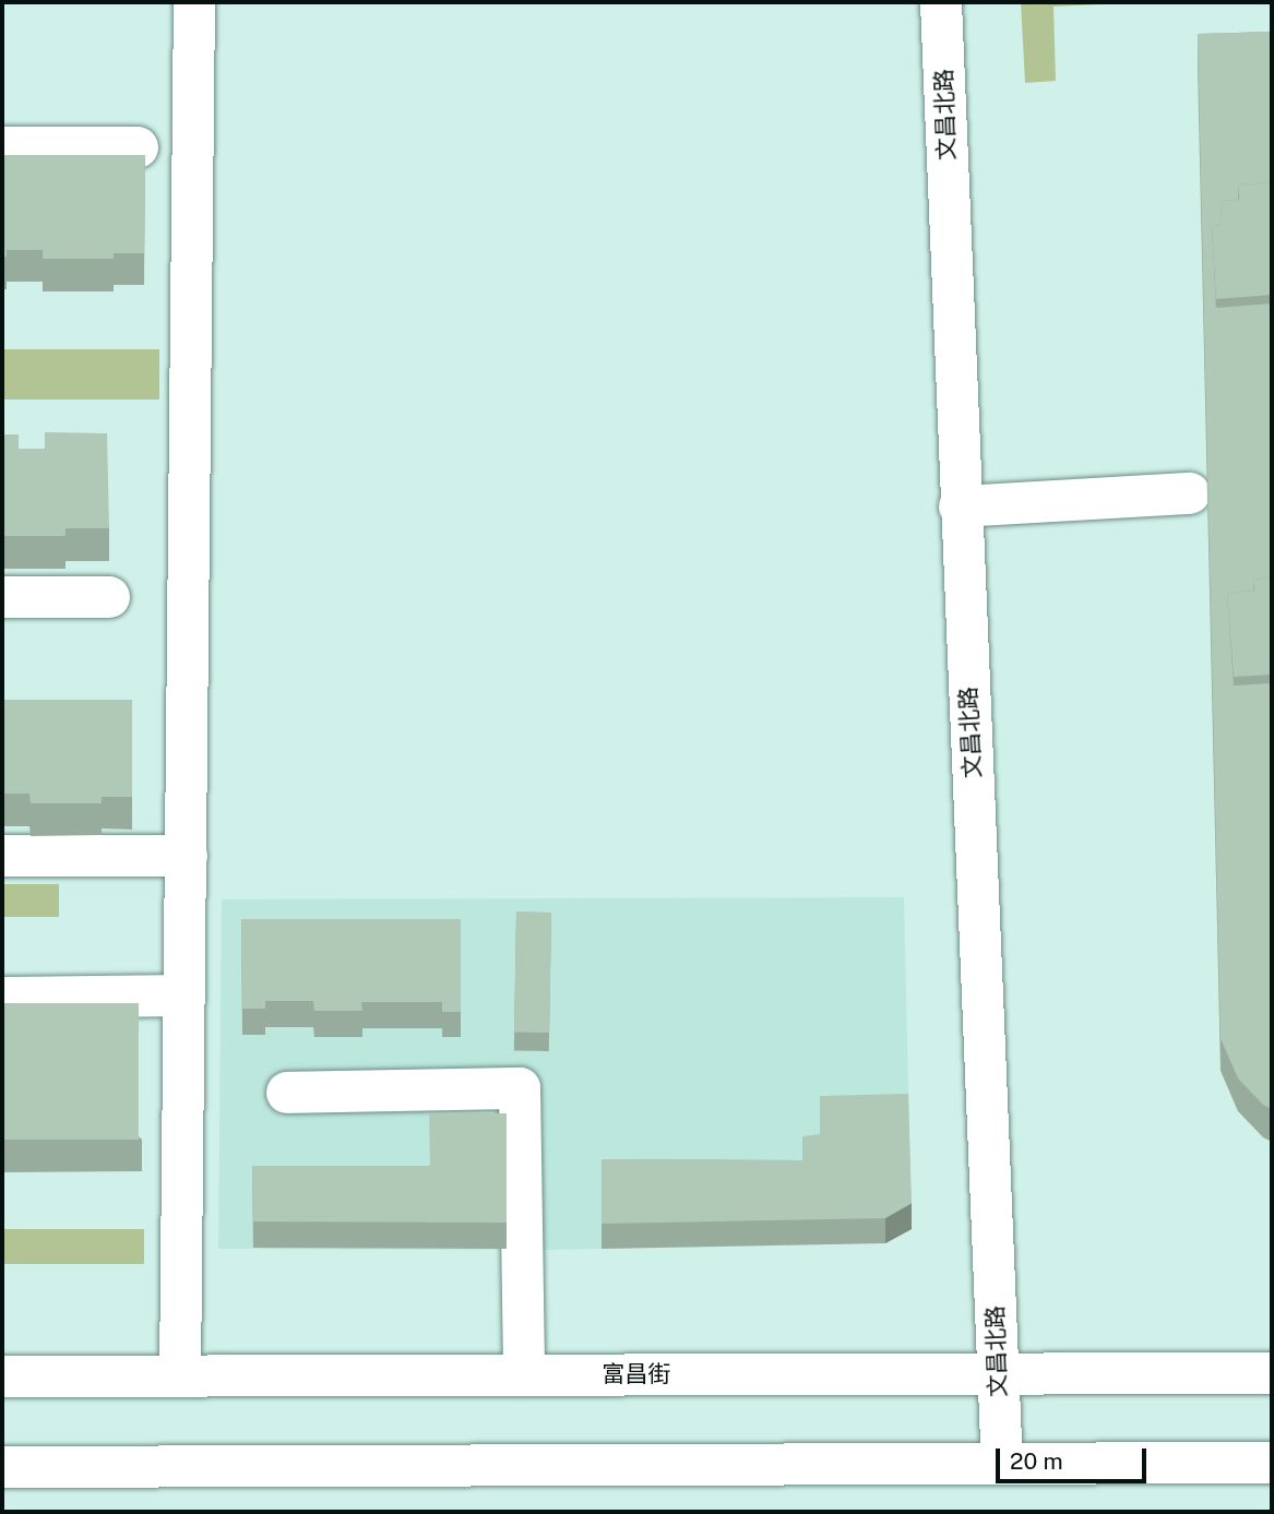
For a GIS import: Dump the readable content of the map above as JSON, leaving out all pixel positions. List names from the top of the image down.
{
  "streets": {
    "main road": ["文昌北路", "富昌街"]
  },
  "crossings": [
    ["文昌北路", "富昌街"]
  ],
  "scale_bar": "20 m"
}
